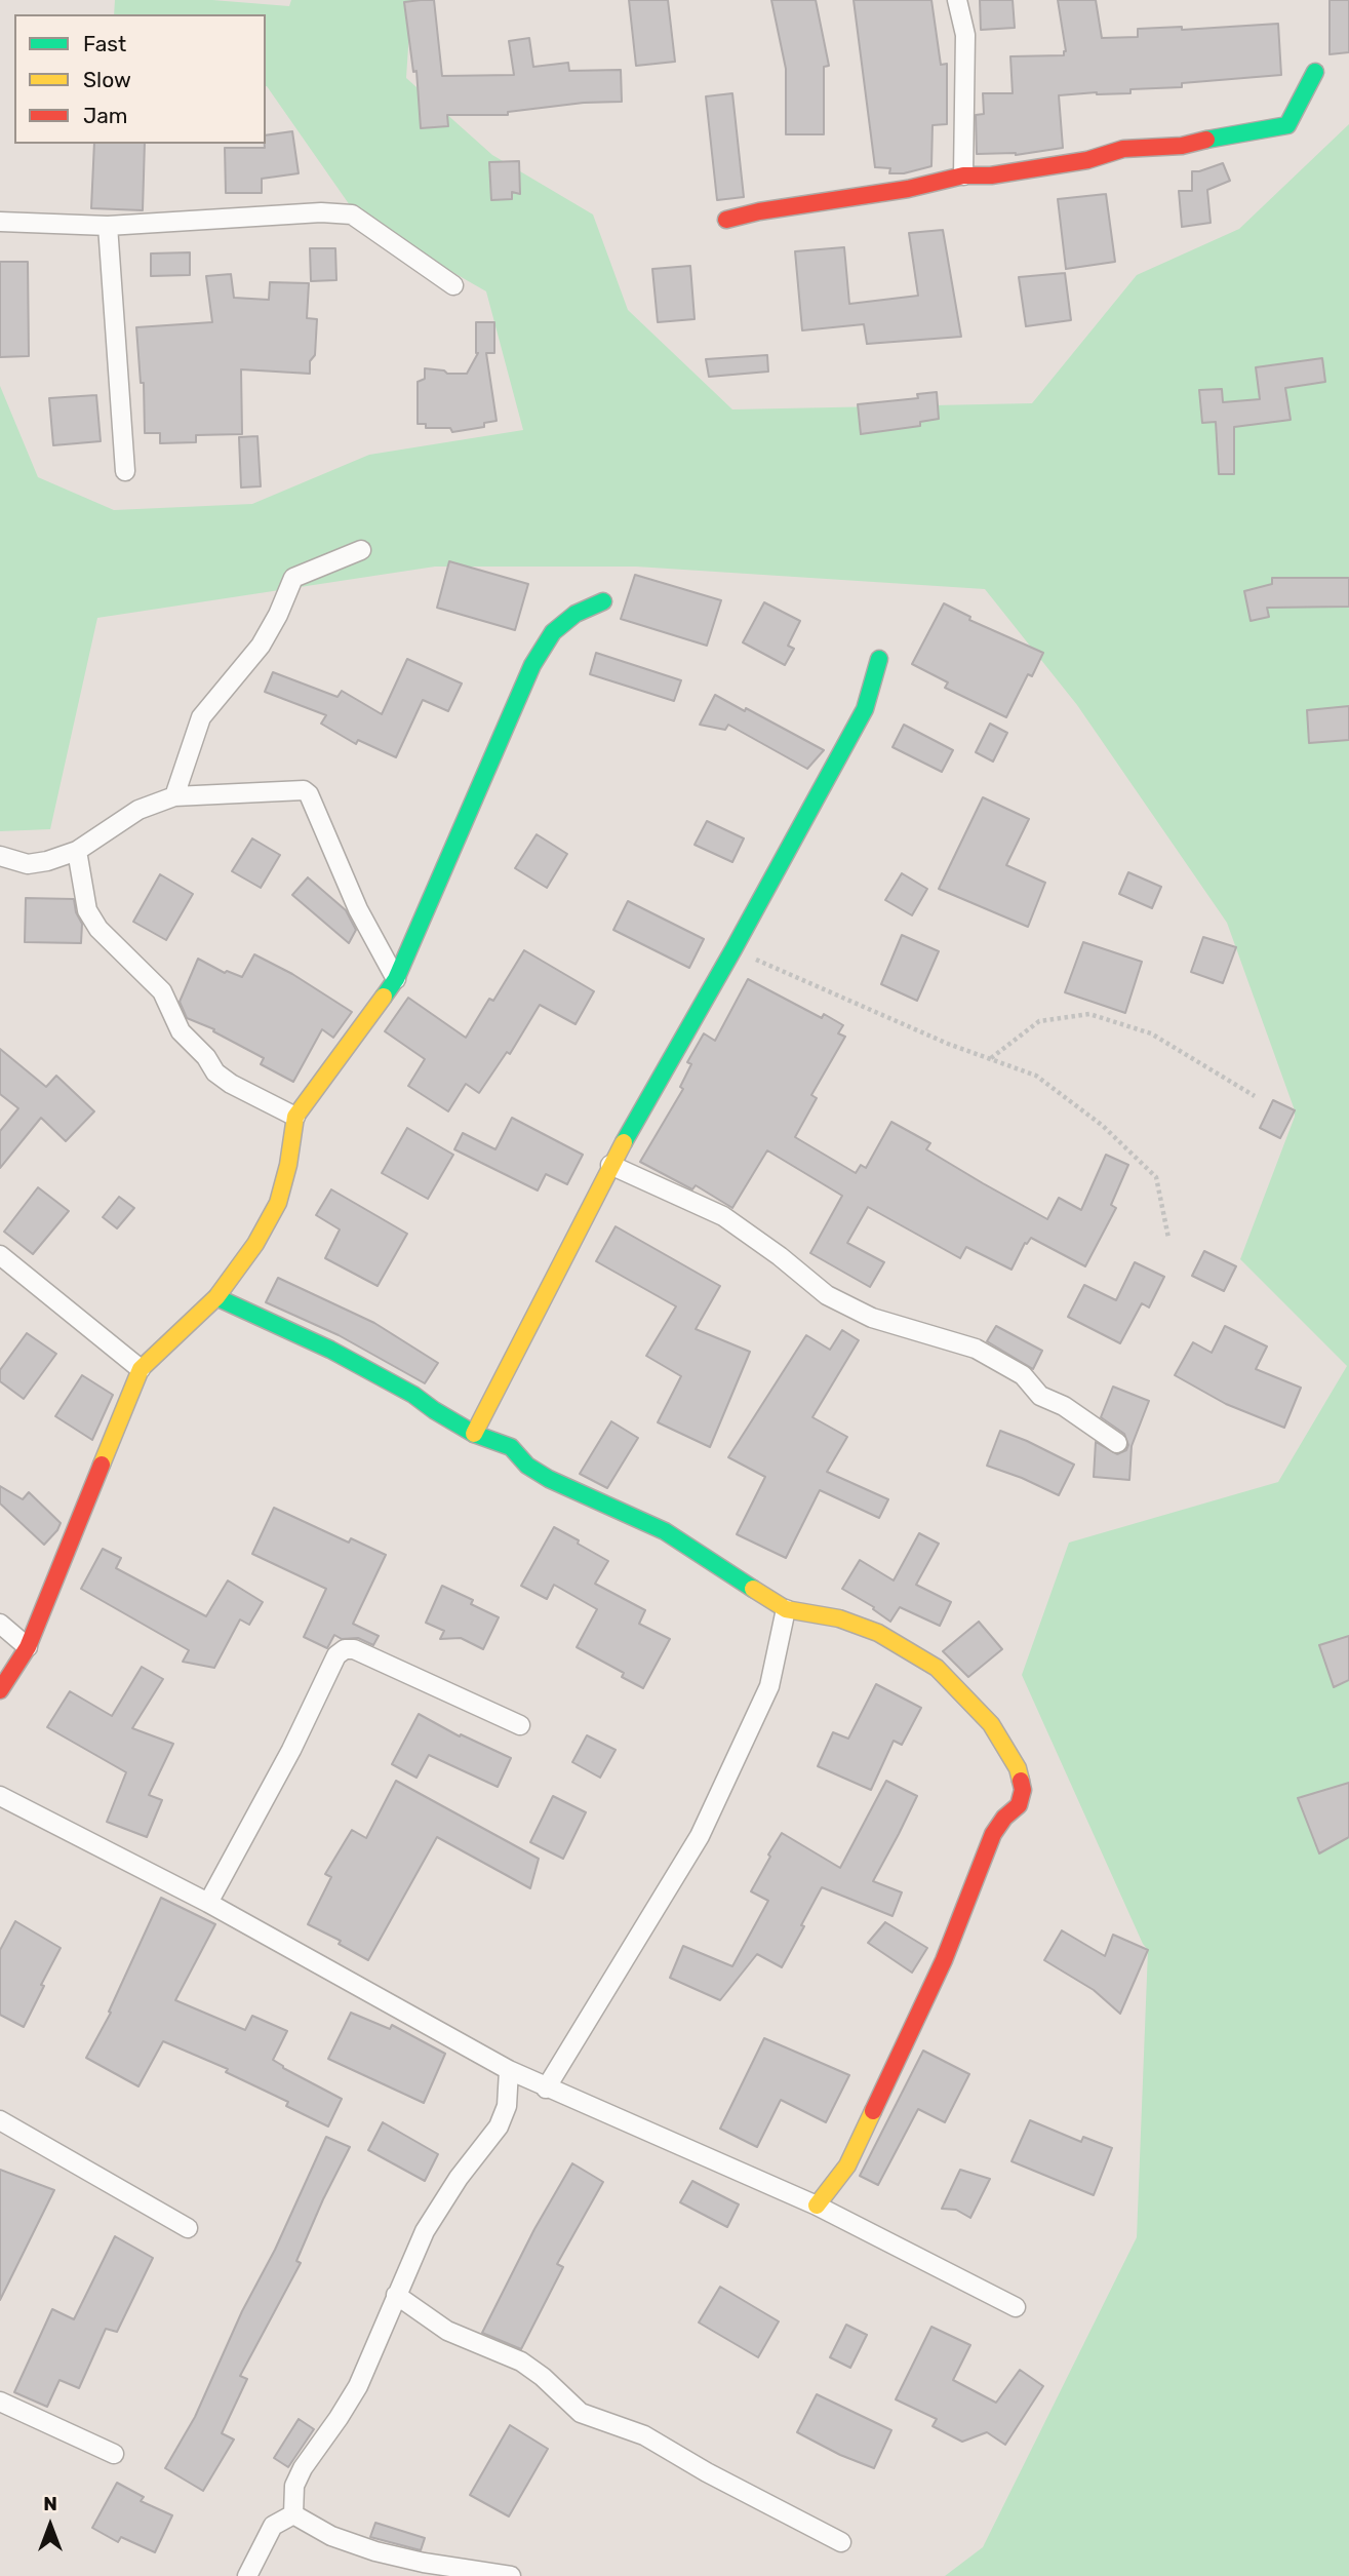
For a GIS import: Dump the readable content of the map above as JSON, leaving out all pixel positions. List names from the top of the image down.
{
  "legend": ["Fast", "Slow", "Jam"],
  "north": "top"
}
